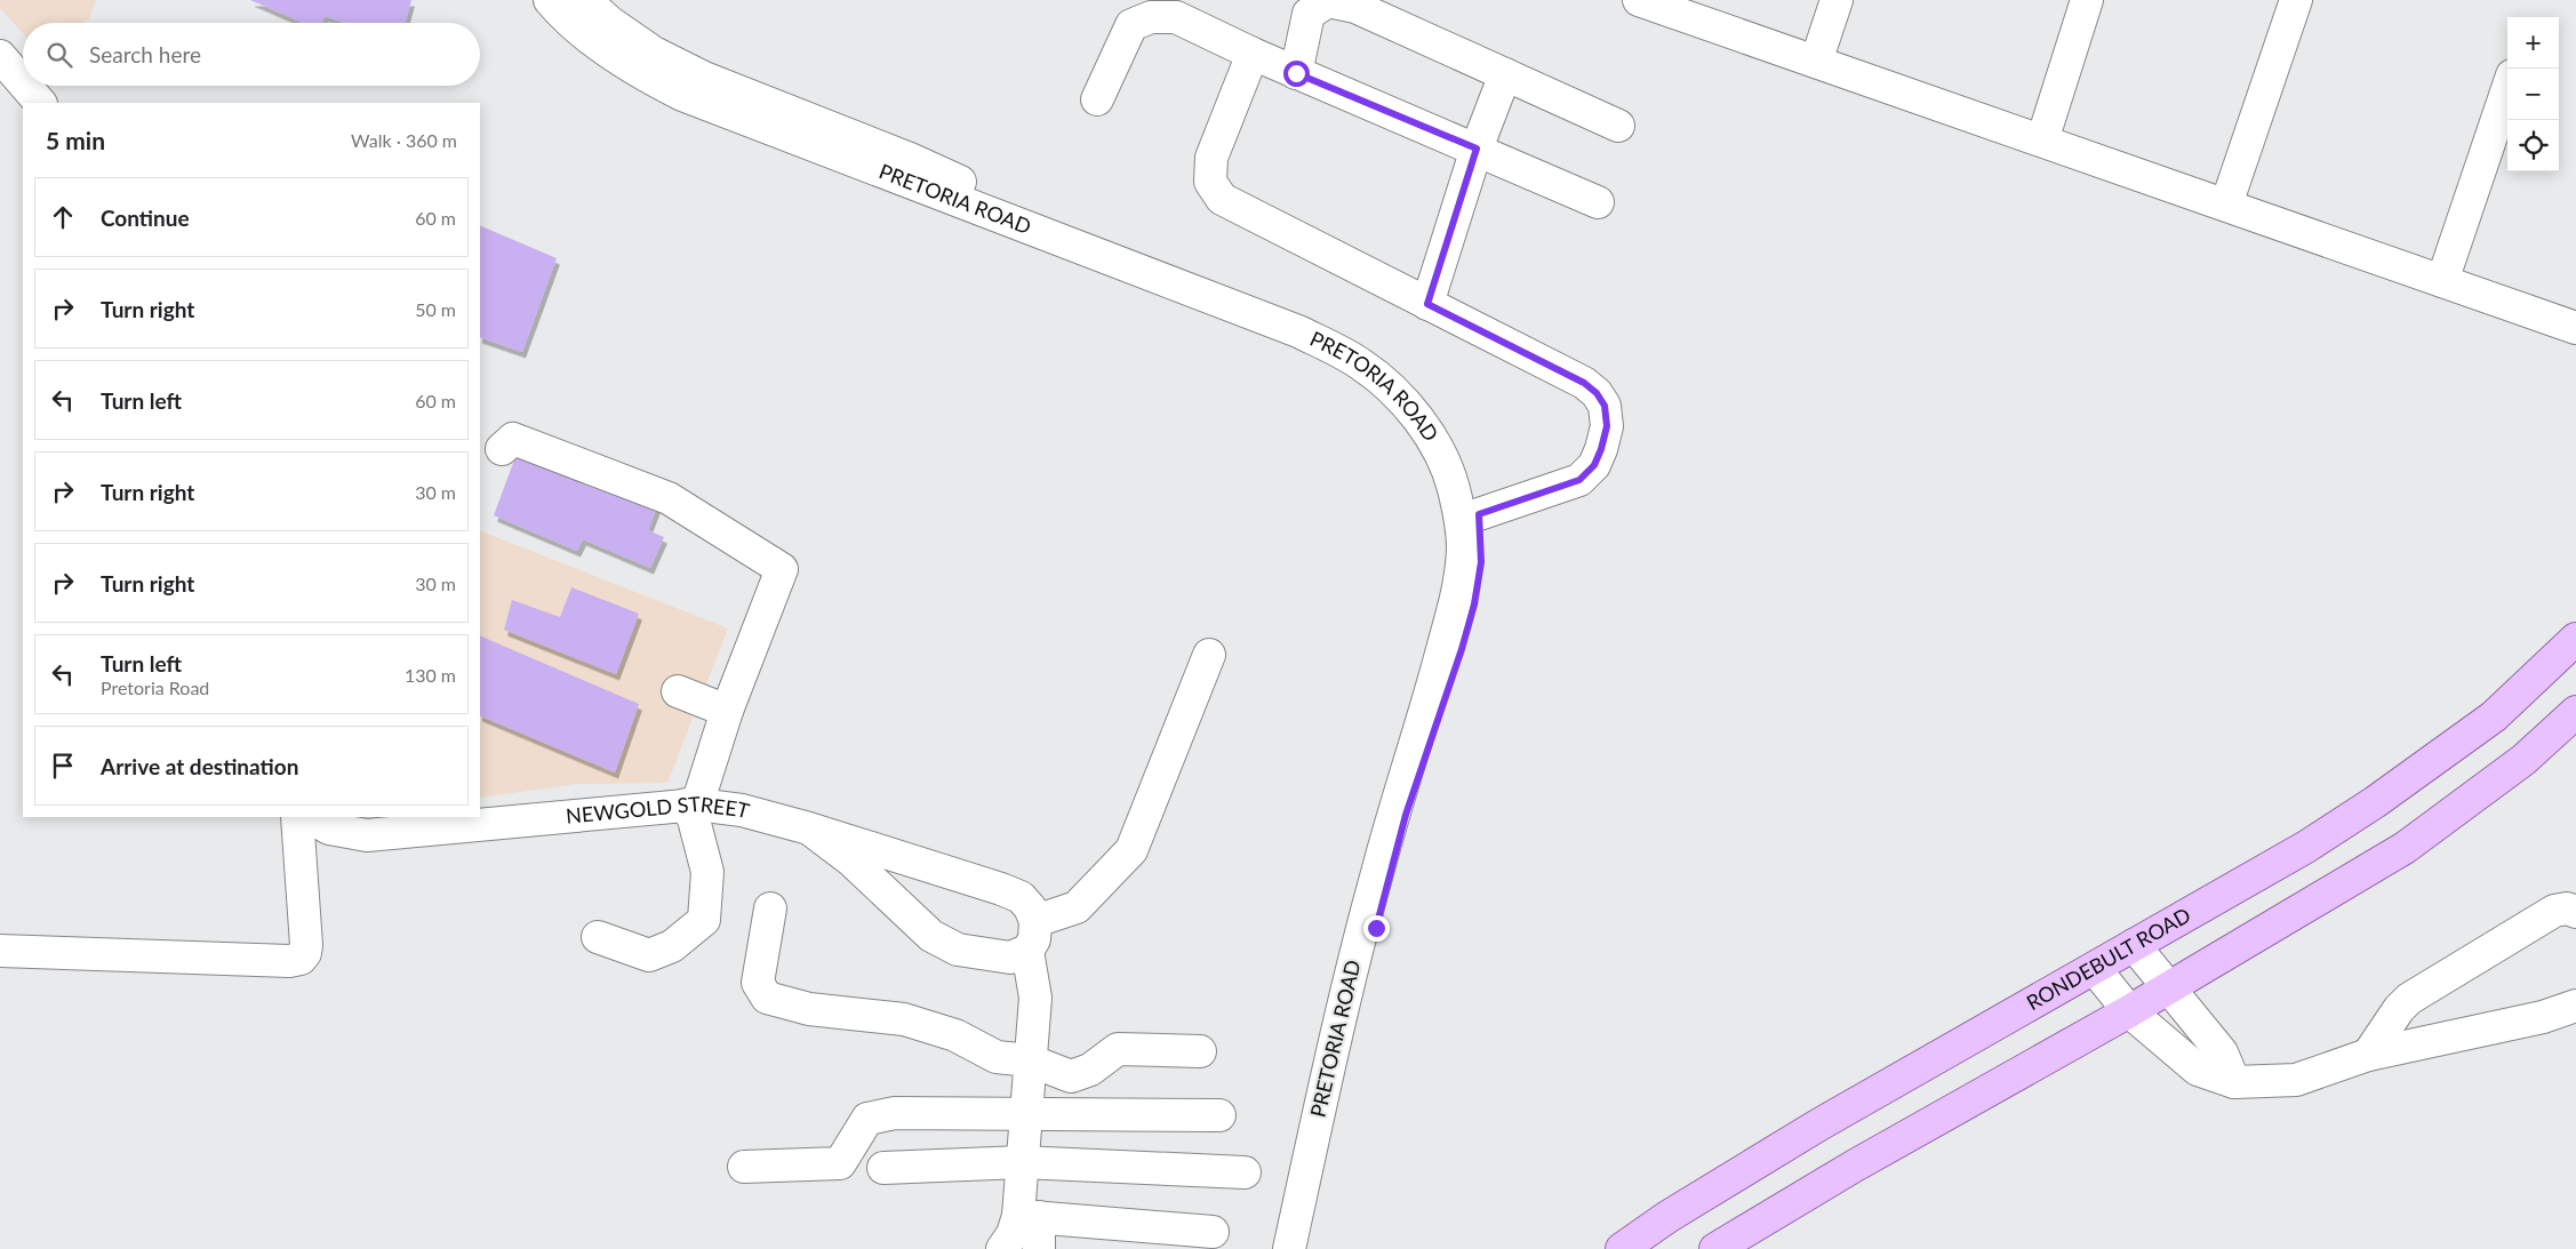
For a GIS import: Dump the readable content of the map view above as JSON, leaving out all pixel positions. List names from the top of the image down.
{
  "streets": {
    "main road": ["RONDEBULT ROAD"],
    "street": ["PRETORIA ROAD", "NEWGOLD STREET"]
  },
  "page": {
    "map_buttons": ["+", "−"],
    "search": "Search here",
    "heading": ["5 min", "Walk · 360 m"],
    "list": [
      ["Continue", "60 m"],
      ["Turn right", "50 m"],
      ["Turn left", "60 m"],
      ["Turn right", "30 m"],
      ["Turn right", "30 m"],
      ["Turn left", "Pretoria Road", "130 m"],
      "Arrive at destination"
    ]
  }
}
